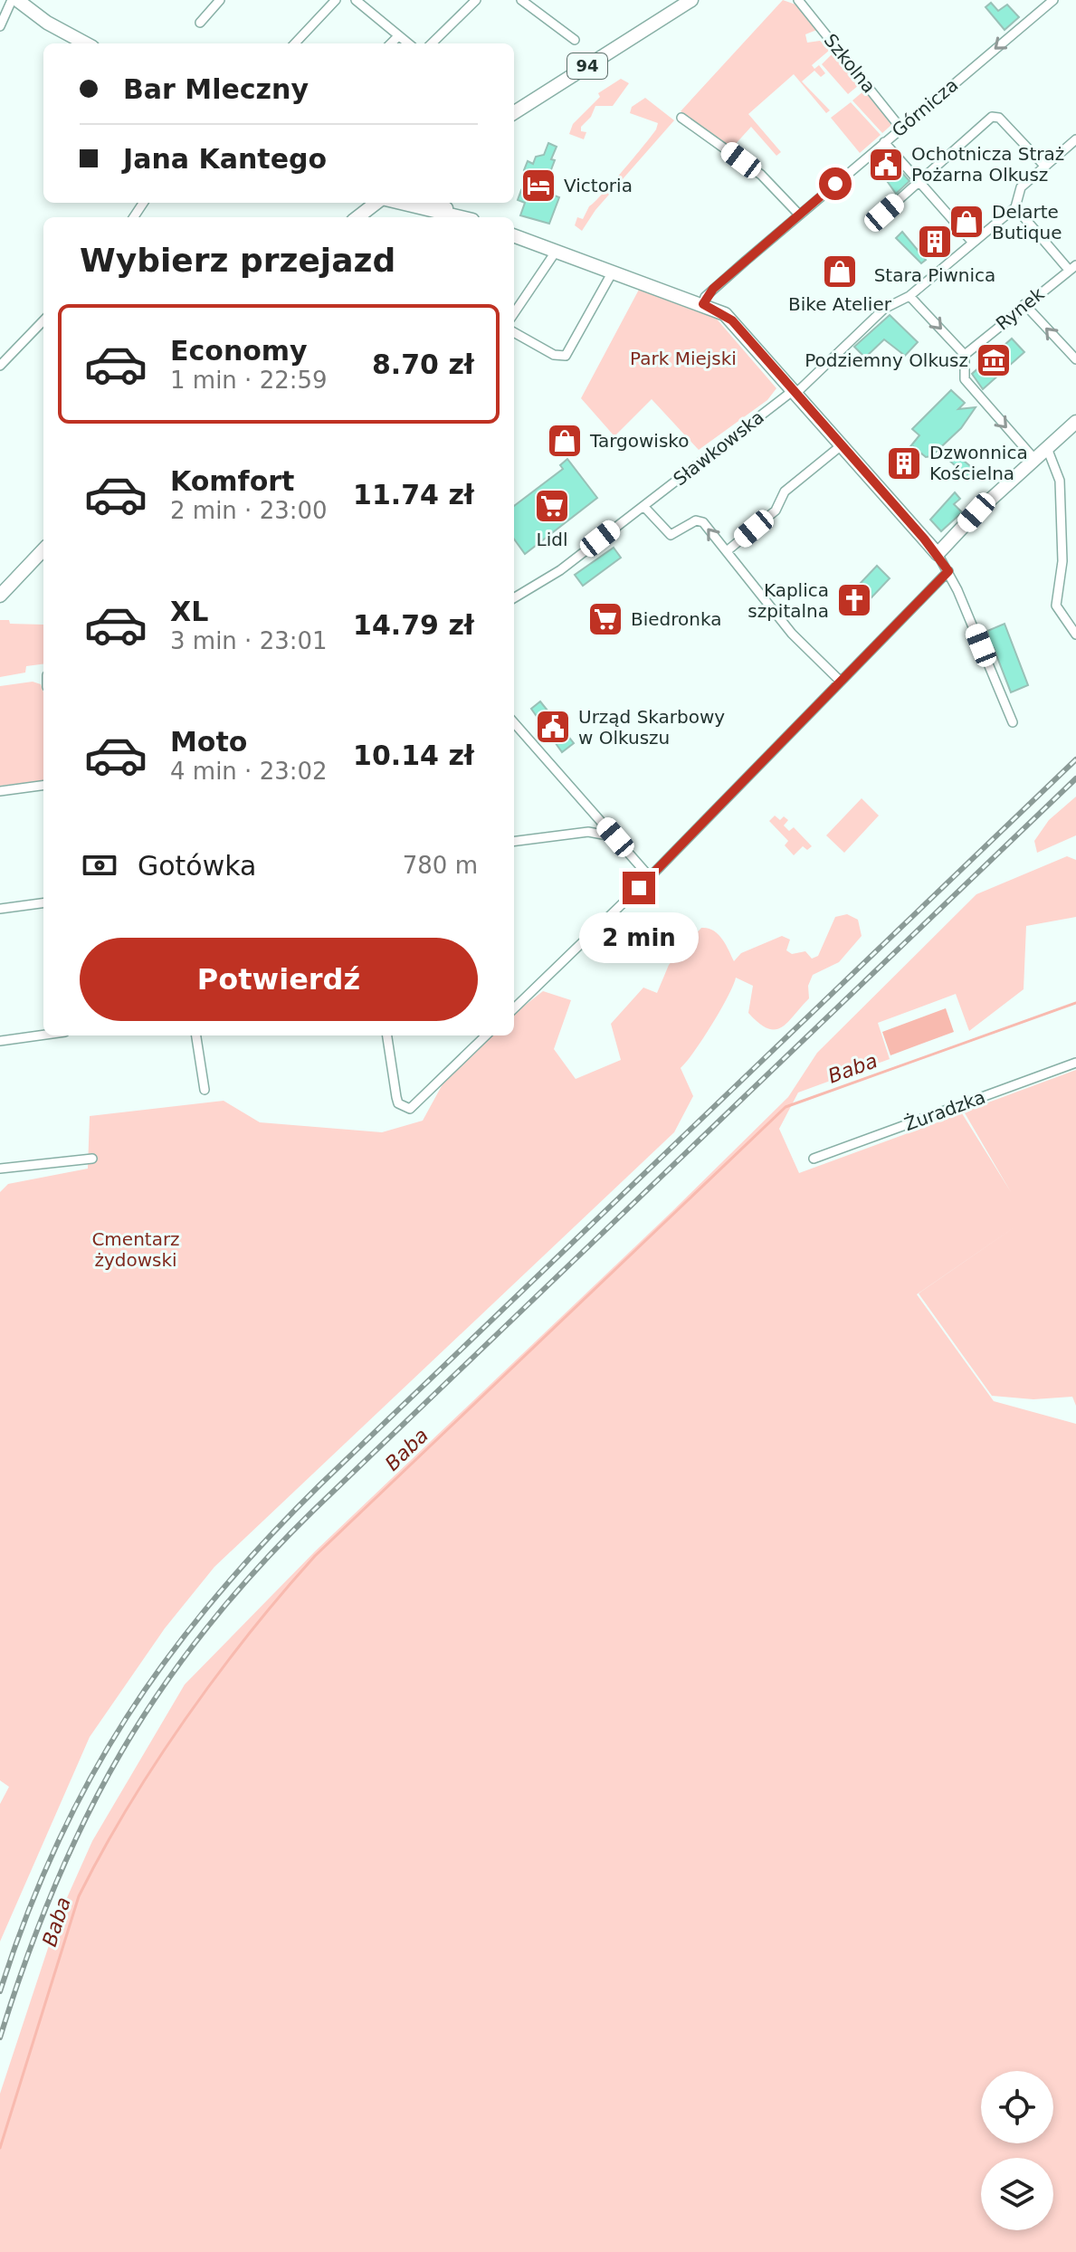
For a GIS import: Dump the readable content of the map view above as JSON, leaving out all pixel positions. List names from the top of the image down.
{
  "streets": {
    "street": [
      "Szkolna",
      "94",
      "Górnicza",
      "Rynek",
      "Sławkowska",
      "Żuradzka"
    ]
  },
  "crossings": [
    ["Szkolna", "Górnicza"]
  ],
  "one_way": ["Górnicza"],
  "water": ["Baba"],
  "parks": ["Park Miejski", "Cmentarz żydowski"],
  "places": {
    "public building": ["Ochotnicza Straż Pożarna Olkusz", "Urząd Skarbowy w Olkuszu"],
    "hotel": ["Victoria"],
    "shop": ["Delarte Butique", "Bike Atelier", "Targowisko"],
    "building": ["Stara Piwnica", "Dzwonnica Kościelna"],
    "museum": ["Podziemny Olkusz"],
    "supermarket": ["Lidl", "Biedronka"],
    "church": ["Kaplica szpitalna"]
  },
  "page": {
    "banner": ["Bar Mleczny", "Jana Kantego"],
    "heading": "Wybierz przejazd",
    "list": [
      {
        "name": "Economy",
        "note": "1 min · 22:59",
        "value": "8.70 zł"
      },
      {
        "name": "Komfort",
        "note": "2 min · 23:00",
        "value": "11.74 zł"
      },
      {
        "name": "XL",
        "note": "3 min · 23:01",
        "value": "14.79 zł"
      },
      {
        "name": "Moto",
        "note": "4 min · 23:02",
        "value": "10.14 zł"
      }
    ],
    "pay": ["Gotówka", "780 m"],
    "bubble": "2 min",
    "buttons": "Potwierdź"
  }
}
